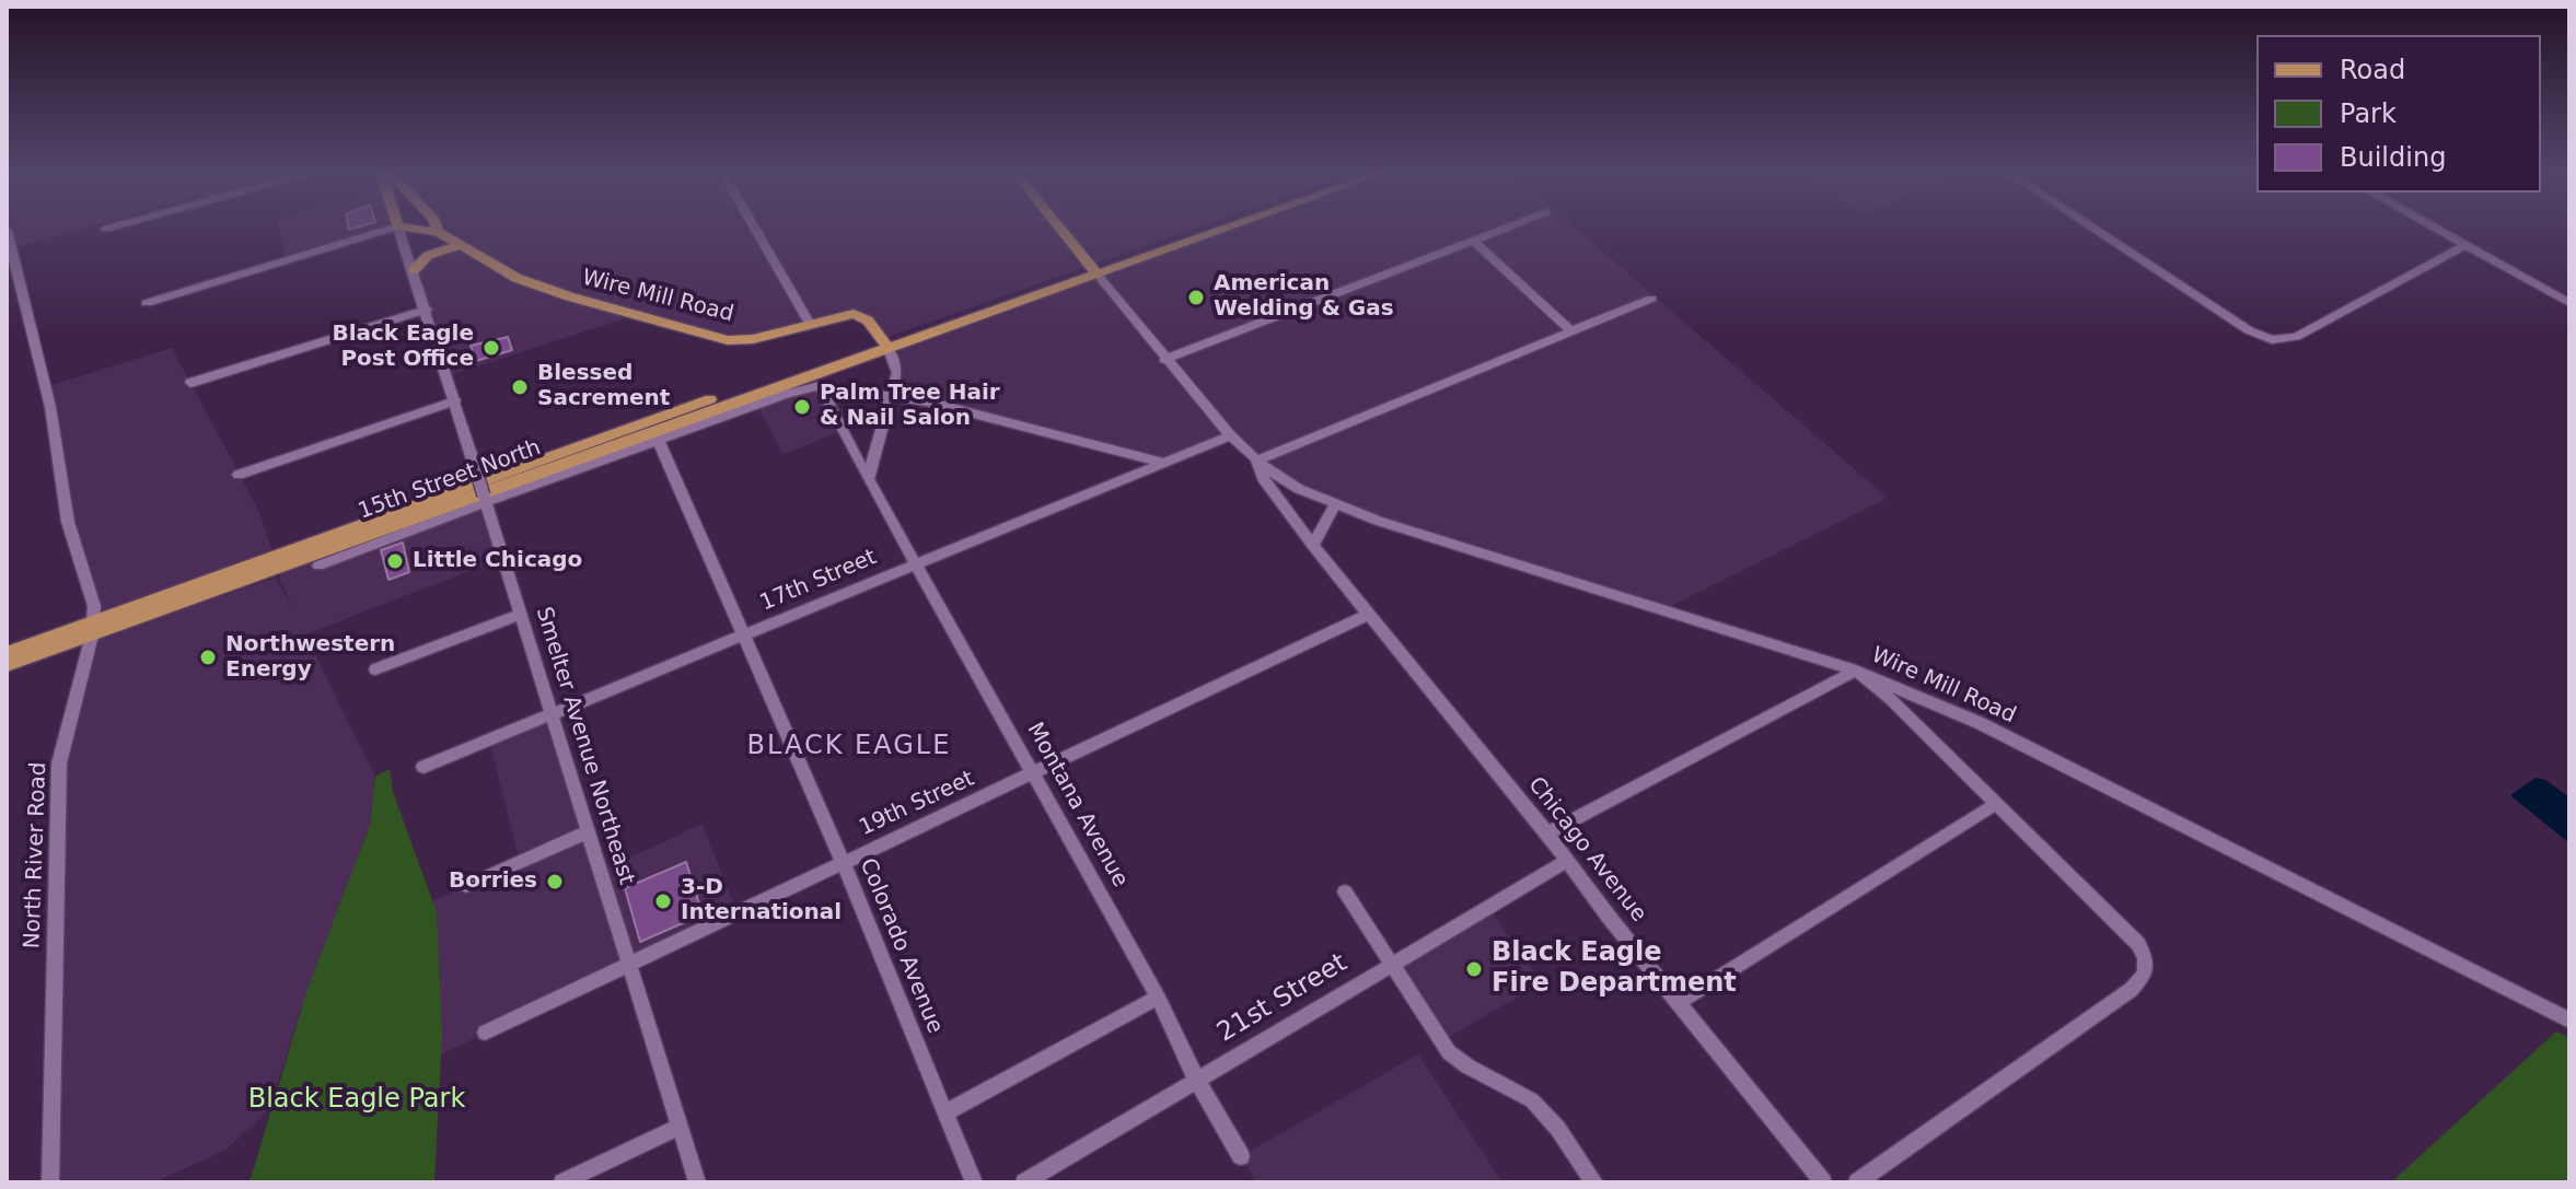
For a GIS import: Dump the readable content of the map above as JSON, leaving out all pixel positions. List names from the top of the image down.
{
  "streets": {
    "main road": ["Wire Mill Road", "15th Street North"],
    "street": [
      "17th Street",
      "Smelter Avenue Northeast",
      "19th Street",
      "Montana Avenue",
      "Chicago Avenue",
      "North River Road",
      "Colorado Avenue",
      "21st Street"
    ]
  },
  "crossings": [
    ["Wire Mill Road", "15th Street North"],
    ["Wire Mill Road", "Chicago Avenue"],
    ["15th Street North", "Smelter Avenue Northeast"],
    ["15th Street North", "Montana Avenue"],
    ["15th Street North", "North River Road"],
    ["15th Street North", "Colorado Avenue"],
    ["17th Street", "Smelter Avenue Northeast"],
    ["17th Street", "Montana Avenue"],
    ["17th Street", "Colorado Avenue"],
    ["Smelter Avenue Northeast", "19th Street"],
    ["19th Street", "Montana Avenue"],
    ["19th Street", "Chicago Avenue"],
    ["19th Street", "Colorado Avenue"],
    ["Montana Avenue", "21st Street"],
    ["Chicago Avenue", "21st Street"]
  ],
  "districts": ["BLACK EAGLE"],
  "parks": ["Black Eagle Park"],
  "places": [
    "American Welding & Gas",
    "Black Eagle Post Office",
    "Blessed Sacrement",
    "Palm Tree Hair & Nail Salon",
    "Little Chicago",
    "Northwestern Energy",
    "Borries",
    "3-D International",
    "Black Eagle Fire Department"
  ],
  "legend": ["Road", "Park", "Building"]
}
